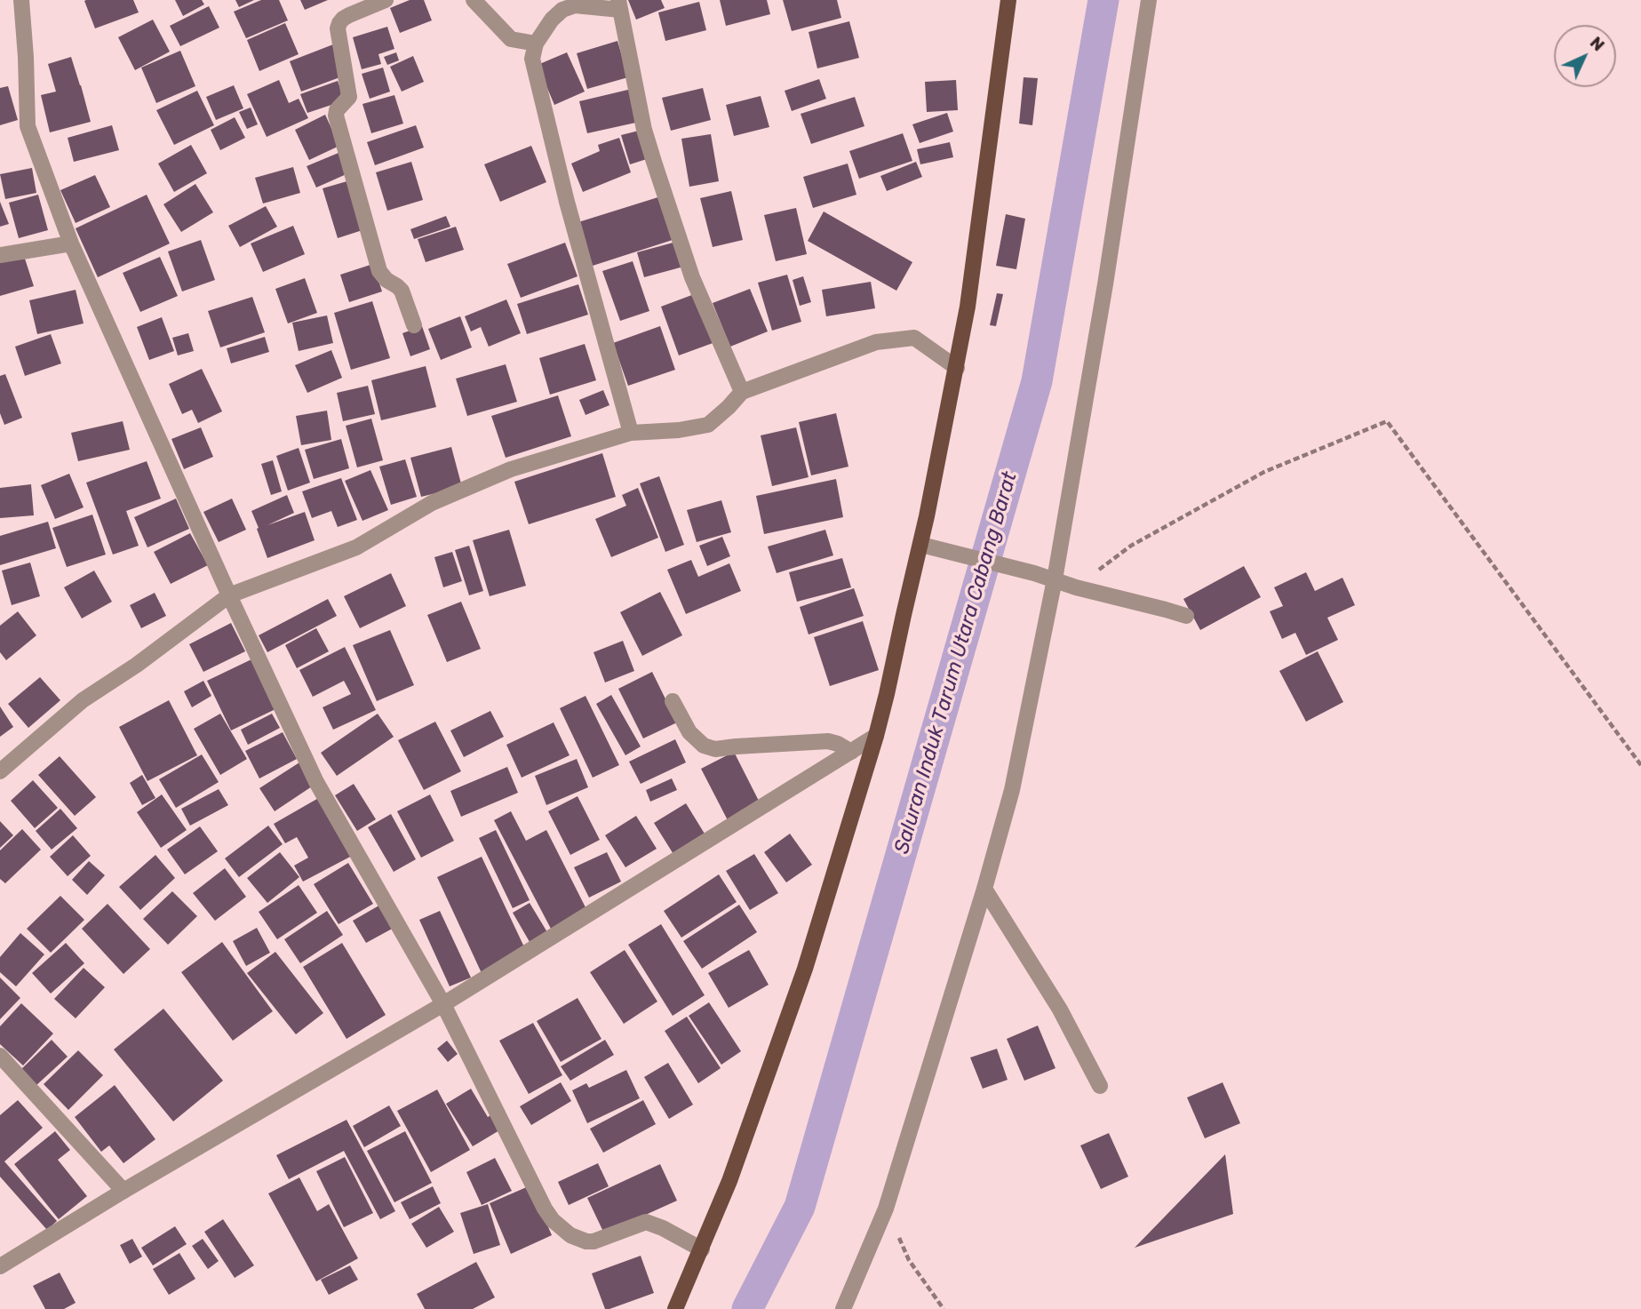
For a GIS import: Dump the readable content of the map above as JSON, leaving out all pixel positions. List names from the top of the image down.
{
  "water": ["Saluran Induk Tarum Utara Cabang Barat"],
  "north": "top right"
}
